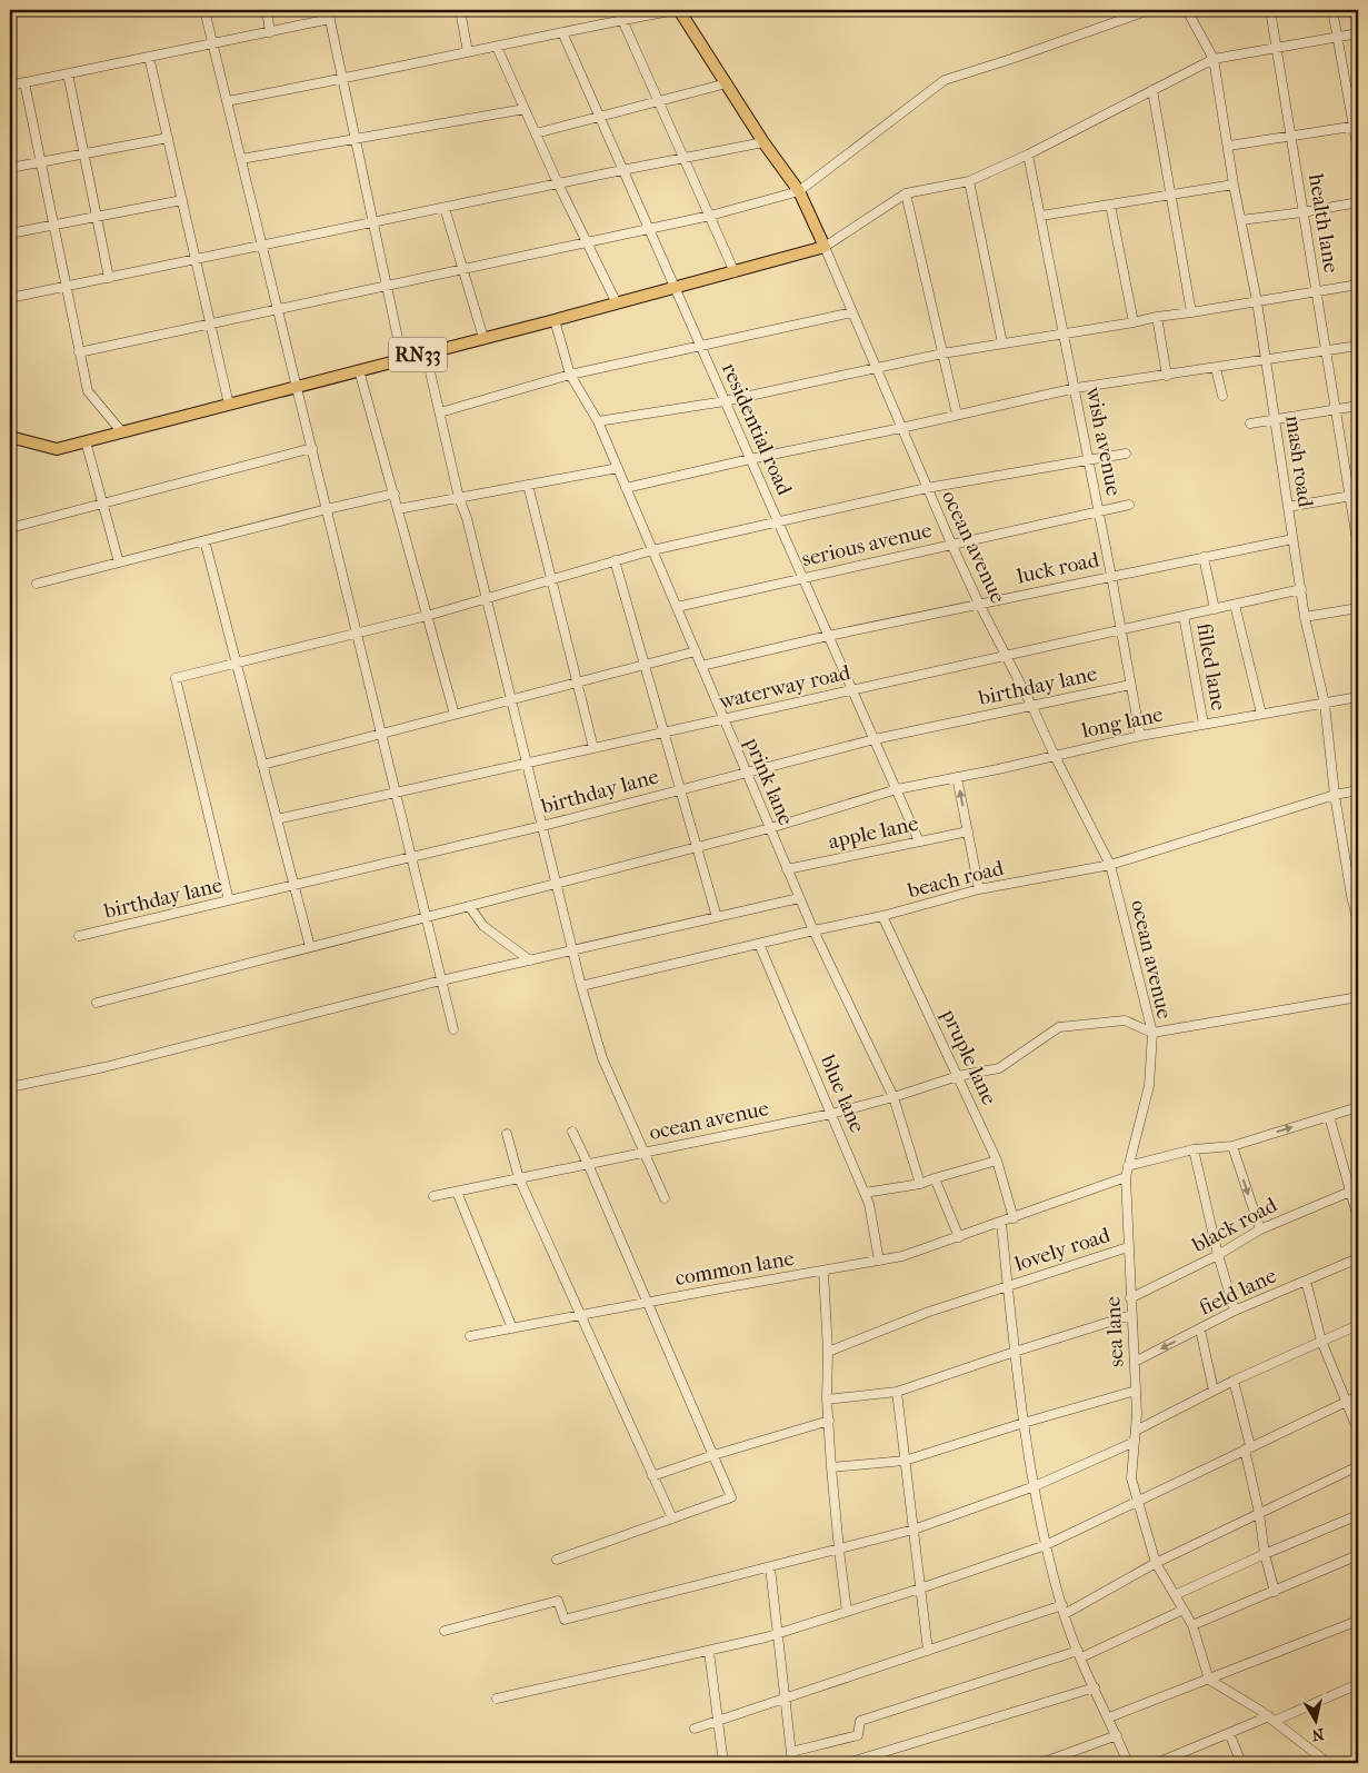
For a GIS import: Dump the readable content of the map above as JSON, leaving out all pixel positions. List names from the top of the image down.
{
  "streets": {
    "main road": ["RN33"],
    "street": [
      "health lane",
      "residential road",
      "wish avenue",
      "mash road",
      "serious avenue",
      "ocean avenue",
      "luck road",
      "filled lane",
      "birthday lane",
      "waterway road",
      "long lane",
      "prink lane",
      "apple lane",
      "beach road",
      "pruple lane",
      "blue lane",
      "black road",
      "lovely road",
      "common lane",
      "field lane",
      "sea lane"
    ]
  },
  "crossings": [
    ["health lane", "RN33"],
    ["RN33", "residential road"],
    ["RN33", "wish avenue"],
    ["RN33", "mash road"],
    ["RN33", "ocean avenue"],
    ["RN33", "prink lane"],
    ["residential road", "serious avenue"],
    ["residential road", "luck road"],
    ["residential road", "birthday lane"],
    ["residential road", "waterway road"],
    ["residential road", "long lane"],
    ["residential road", "apple lane"],
    ["wish avenue", "serious avenue"],
    ["wish avenue", "luck road"],
    ["wish avenue", "birthday lane"],
    ["wish avenue", "waterway road"],
    ["wish avenue", "long lane"],
    ["mash road", "luck road"],
    ["mash road", "waterway road"],
    ["mash road", "long lane"],
    ["mash road", "beach road"],
    ["serious avenue", "ocean avenue"],
    ["serious avenue", "prink lane"],
    ["ocean avenue", "luck road"],
    ["ocean avenue", "birthday lane"],
    ["ocean avenue", "waterway road"],
    ["ocean avenue", "long lane"],
    ["ocean avenue", "prink lane"],
    ["ocean avenue", "beach road"],
    ["ocean avenue", "pruple lane"],
    ["ocean avenue", "blue lane"],
    ["ocean avenue", "sea lane"],
    ["luck road", "prink lane"],
    ["filled lane", "waterway road"],
    ["filled lane", "long lane"],
    ["birthday lane", "prink lane"],
    ["waterway road", "prink lane"],
    ["long lane", "prink lane"],
    ["prink lane", "apple lane"],
    ["prink lane", "beach road"],
    ["beach road", "pruple lane"],
    ["beach road", "blue lane"],
    ["pruple lane", "common lane"],
    ["blue lane", "common lane"],
    ["black road", "sea lane"],
    ["lovely road", "sea lane"],
    ["common lane", "sea lane"],
    ["field lane", "sea lane"]
  ],
  "north": "bottom"
}
